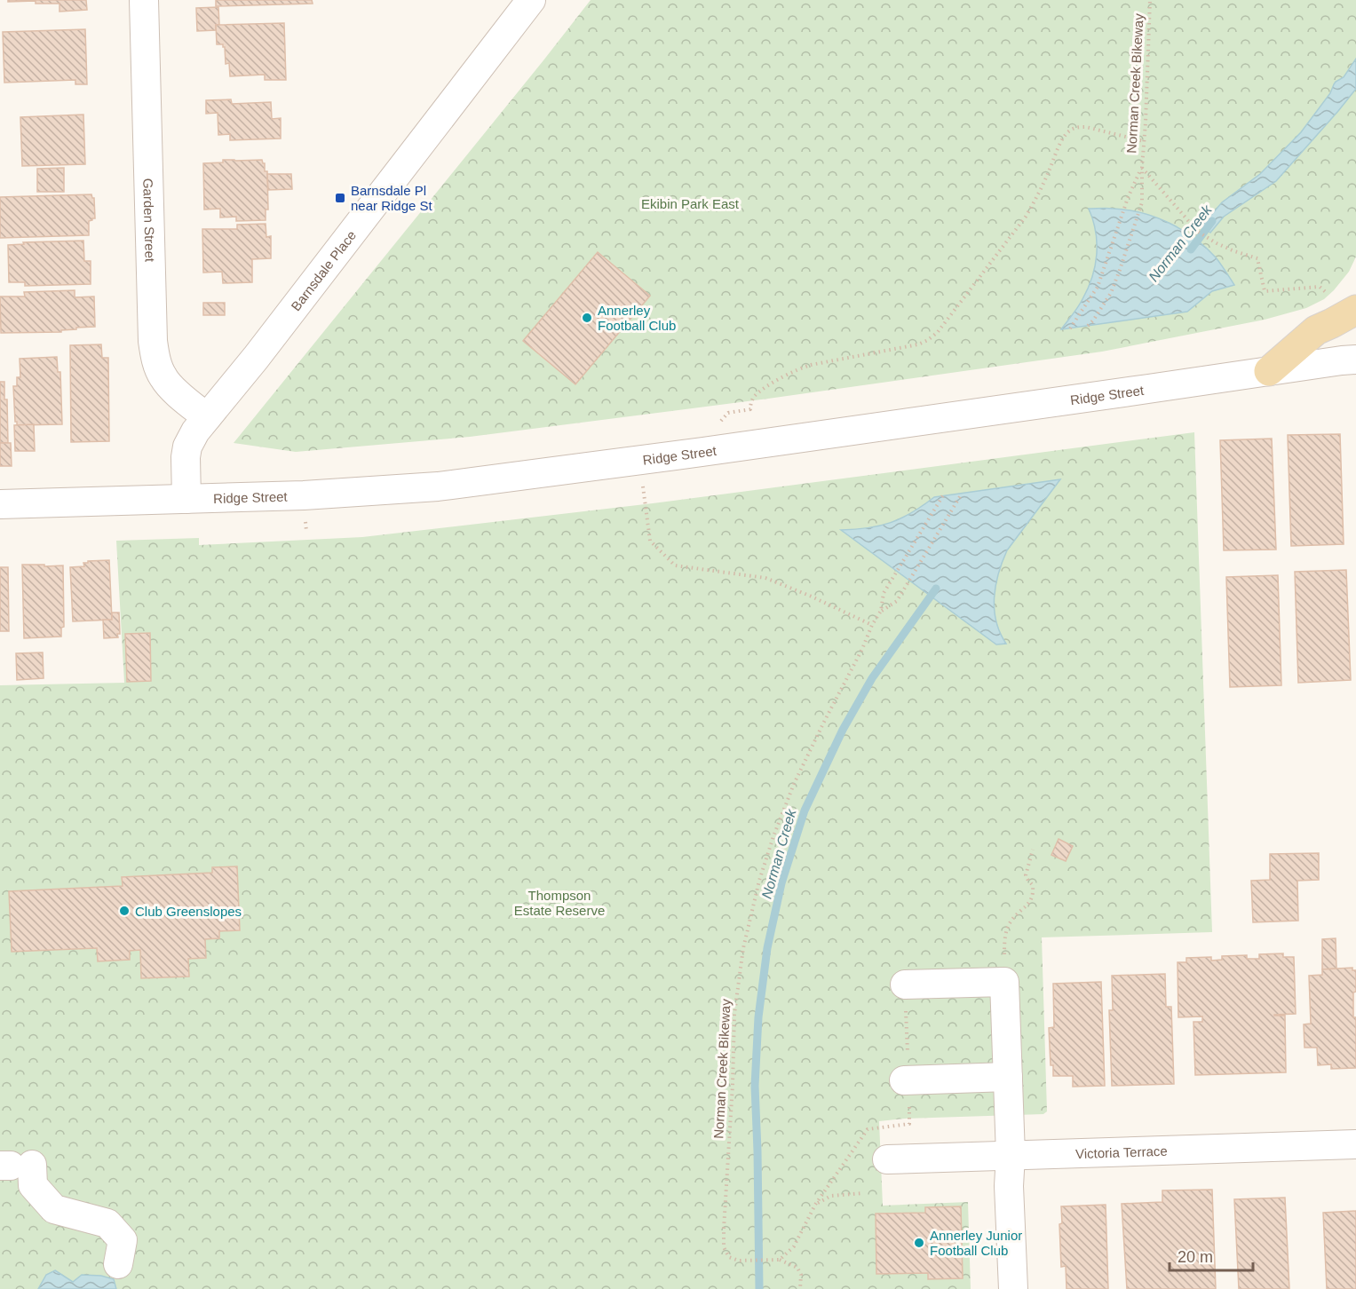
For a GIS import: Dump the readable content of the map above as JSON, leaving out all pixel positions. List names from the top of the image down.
{
  "streets": {
    "street": [
      "Garden Street",
      "Barnsdale Place",
      "Ridge Street",
      "Victoria Terrace"
    ],
    "path": ["Norman Creek Bikeway"]
  },
  "crossings": [
    ["Garden Street", "Barnsdale Place"],
    ["Barnsdale Place", "Ridge Street"]
  ],
  "water": ["Norman Creek"],
  "parks": ["Ekibin Park East", "Thompson Estate Reserve"],
  "places": {
    "transit": ["Barnsdale Pl near Ridge St"],
    "other": ["Annerley Football Club", "Club Greenslopes", "Annerley Junior Football Club"]
  },
  "scale_bar": "20 m"
}
